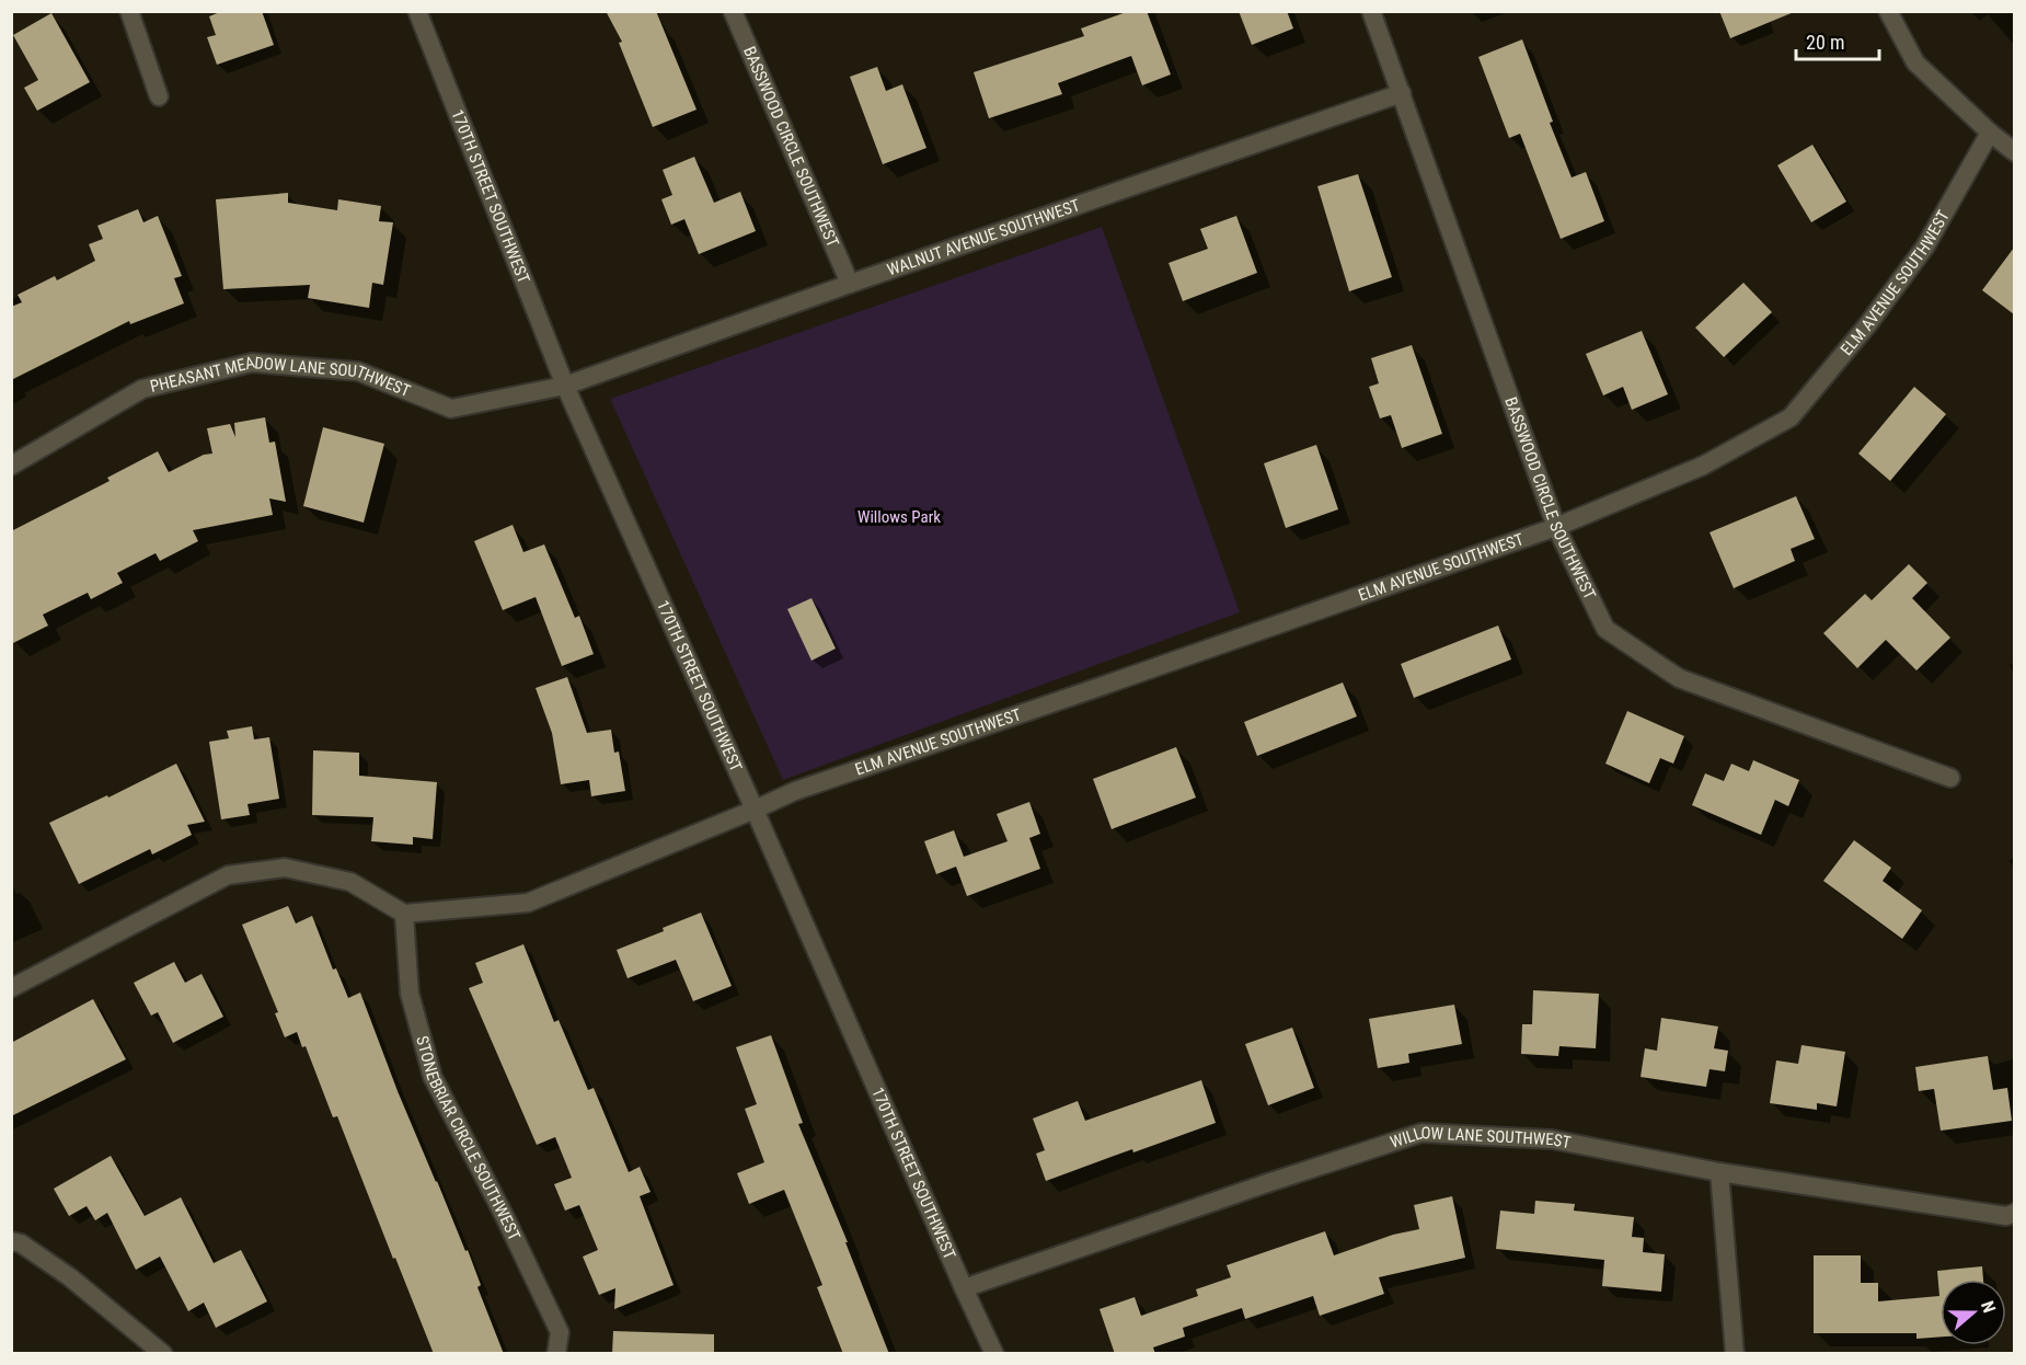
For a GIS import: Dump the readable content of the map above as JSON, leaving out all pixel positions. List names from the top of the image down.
{
  "streets": {
    "street": [
      "BASSWOOD CIRCLE SOUTHWEST",
      "170TH STREET SOUTHWEST",
      "WALNUT AVENUE SOUTHWEST",
      "ELM AVENUE SOUTHWEST",
      "PHEASANT MEADOW LANE SOUTHWEST",
      "STONEBRIAR CIRCLE SOUTHWEST",
      "WILLOW LANE SOUTHWEST"
    ]
  },
  "crossings": [
    ["BASSWOOD CIRCLE SOUTHWEST", "WALNUT AVENUE SOUTHWEST"],
    ["BASSWOOD CIRCLE SOUTHWEST", "ELM AVENUE SOUTHWEST"],
    ["170TH STREET SOUTHWEST", "WALNUT AVENUE SOUTHWEST"],
    ["170TH STREET SOUTHWEST", "ELM AVENUE SOUTHWEST"],
    ["170TH STREET SOUTHWEST", "PHEASANT MEADOW LANE SOUTHWEST"],
    ["170TH STREET SOUTHWEST", "WILLOW LANE SOUTHWEST"],
    ["WALNUT AVENUE SOUTHWEST", "PHEASANT MEADOW LANE SOUTHWEST"]
  ],
  "parks": ["Willows Park"],
  "scale_bar": "20 m",
  "north": "right"
}
